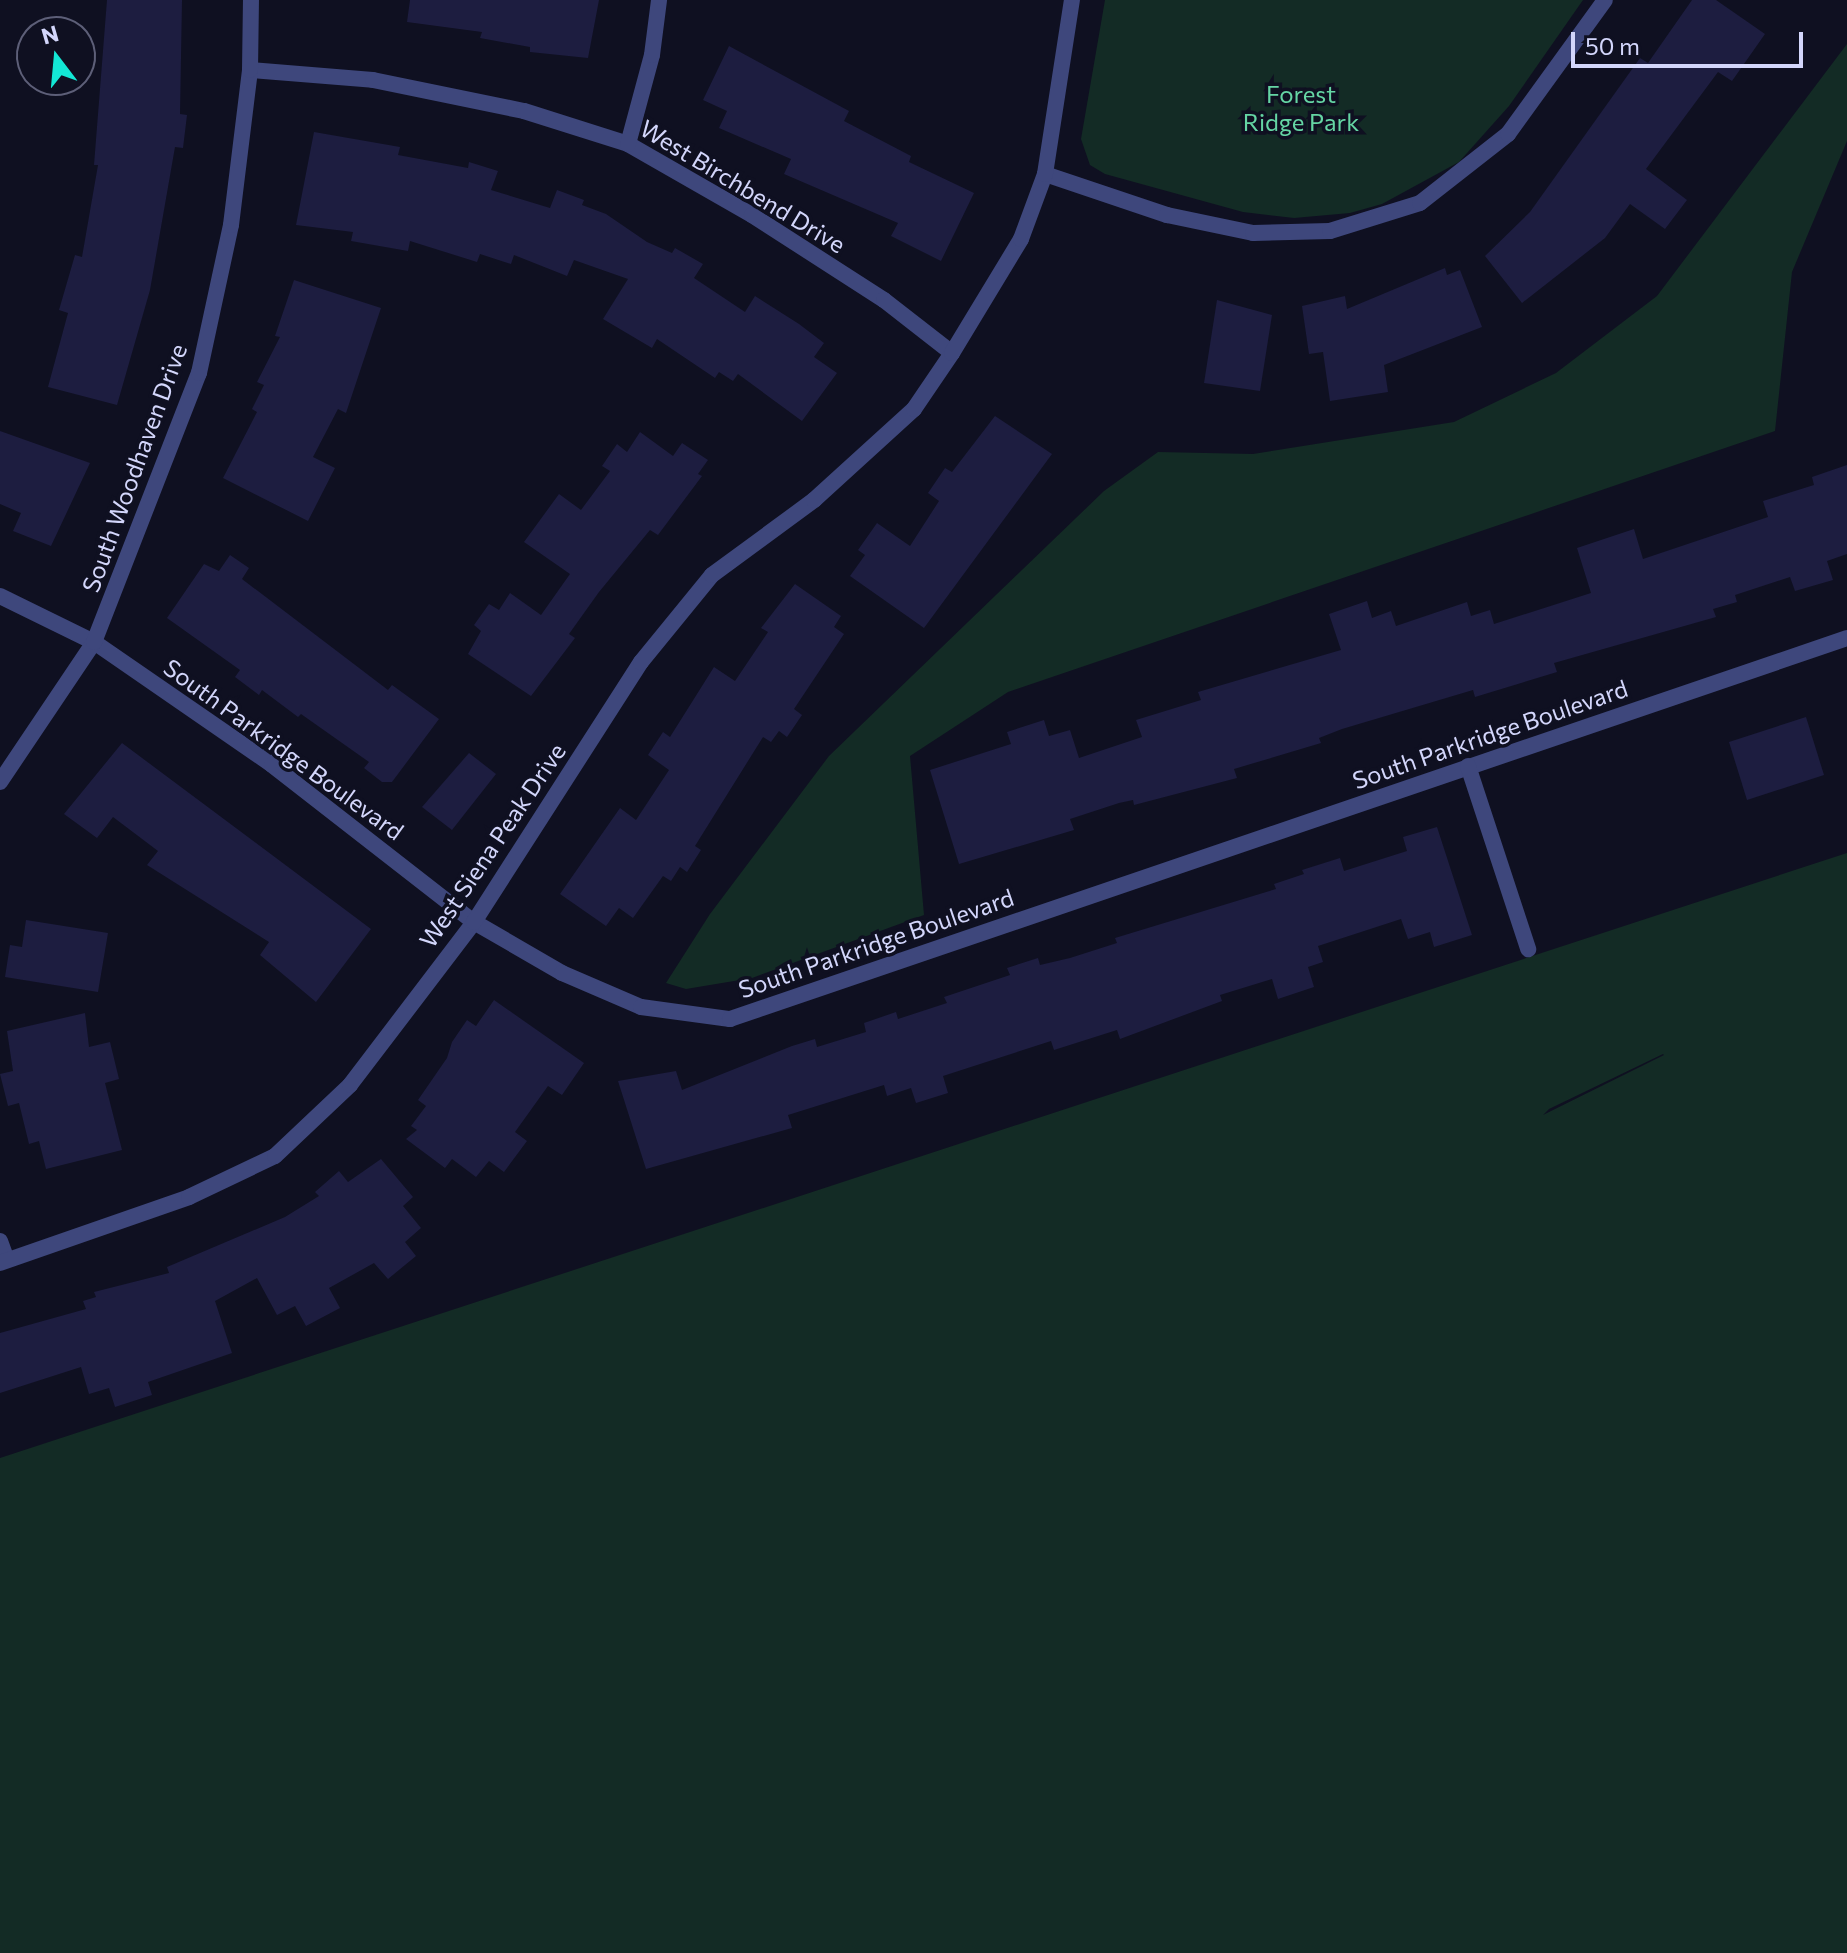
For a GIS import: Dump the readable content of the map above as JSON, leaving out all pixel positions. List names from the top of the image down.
{
  "streets": {
    "street": [
      "West Birchbend Drive",
      "South Woodhaven Drive",
      "South Parkridge Boulevard",
      "West Siena Peak Drive"
    ]
  },
  "crossings": [
    ["West Birchbend Drive", "South Woodhaven Drive"],
    ["West Birchbend Drive", "West Siena Peak Drive"],
    ["South Woodhaven Drive", "South Parkridge Boulevard"],
    ["South Parkridge Boulevard", "West Siena Peak Drive"]
  ],
  "parks": ["Forest Ridge Park"],
  "scale_bar": "50 m",
  "north": "top"
}
